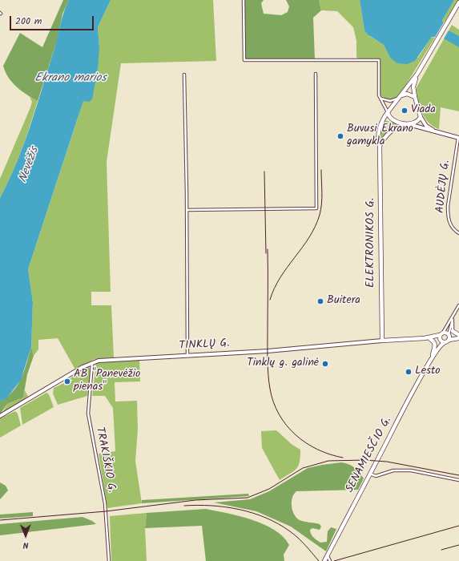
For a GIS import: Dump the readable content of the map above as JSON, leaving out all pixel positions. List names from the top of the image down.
{
  "streets": {
    "main road": ["ELEKTRONIKOS G.", "TINKLŲ G.", "SENAMIESČIO G."],
    "street": ["AUDĖJŲ G.", "TRAKIŠKIO G."]
  },
  "crossings": [
    ["ELEKTRONIKOS G.", "TINKLŲ G."],
    ["TINKLŲ G.", "SENAMIESČIO G."],
    ["TINKLŲ G.", "TRAKIŠKIO G."]
  ],
  "water": ["Ekrano marios", "Nevėžis"],
  "places": [
    "Viada",
    "Buvusi Ekrano gamykla",
    "Buitera",
    "Tinklų g. galinė",
    "Lesto",
    "AB \"Panevėžio pienas\""
  ],
  "scale_bar": "200 m",
  "north": "bottom"
}
